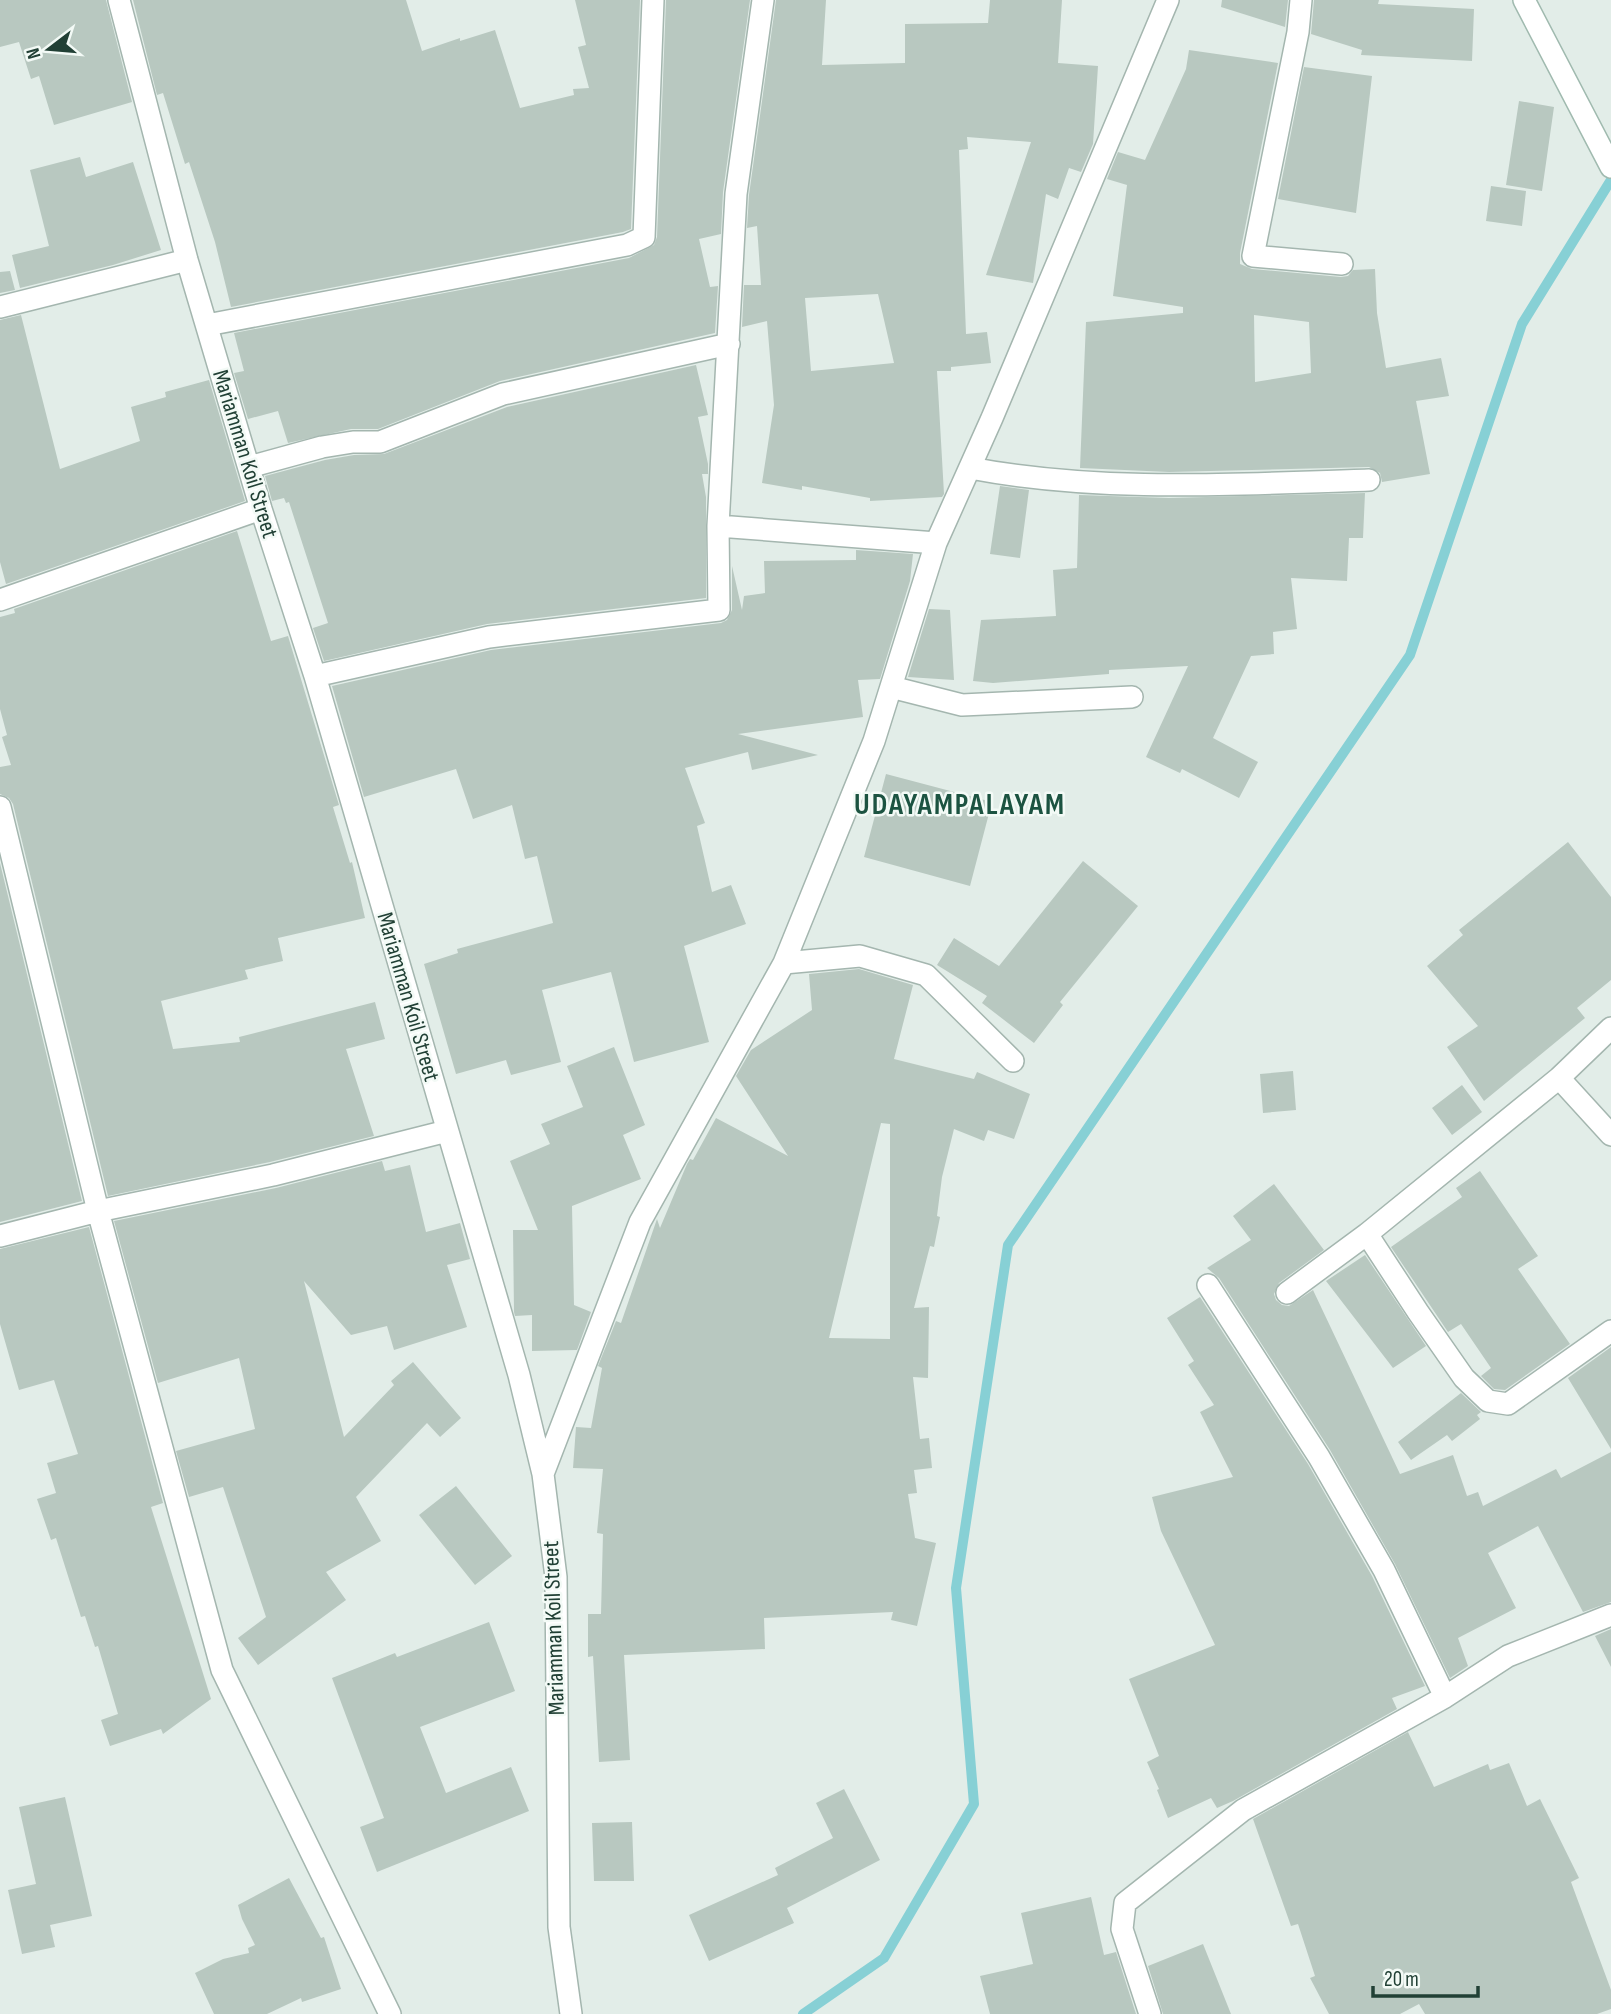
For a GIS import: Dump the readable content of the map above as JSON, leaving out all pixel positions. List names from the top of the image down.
{
  "streets": {
    "street": ["Mariamman Koil Street"]
  },
  "districts": ["UDAYAMPALAYAM"],
  "scale_bar": "20 m",
  "north": "left"
}
